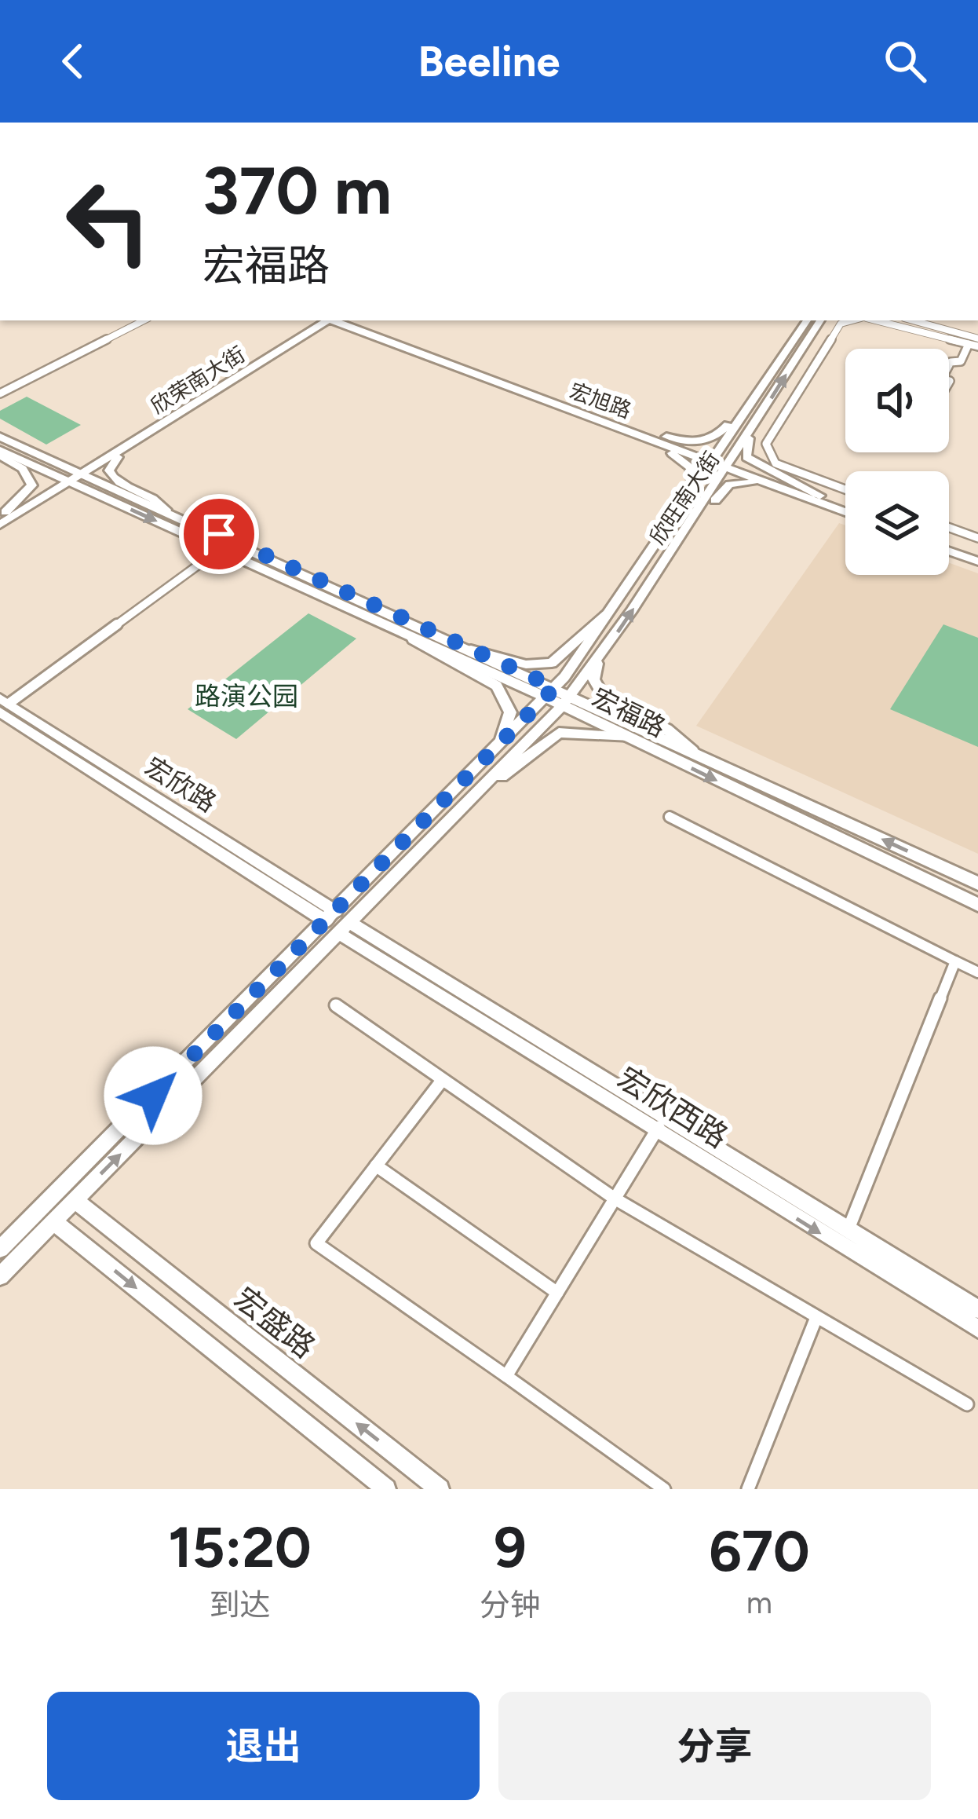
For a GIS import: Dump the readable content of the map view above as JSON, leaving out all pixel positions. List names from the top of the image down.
{
  "streets": {
    "main road": ["宏福路"],
    "street": [
      "欣荣南大街",
      "宏旭路",
      "欣旺南大街",
      "宏欣路",
      "宏欣西路",
      "宏盛路"
    ]
  },
  "crossings": [
    ["欣荣南大街", "宏福路"],
    ["宏旭路", "欣旺南大街"],
    ["欣旺南大街", "宏福路"],
    ["欣旺南大街", "宏欣路"],
    ["欣旺南大街", "宏欣西路"],
    ["宏欣路", "宏欣西路"]
  ],
  "parks": ["路演公园"],
  "page": {
    "header": "Beeline",
    "turn": ["370 m", "宏福路"],
    "eta": [
      "15:20",
      "到达",
      "9",
      "分钟",
      "670",
      "m"
    ],
    "buttons": ["退出", "分享"]
  }
}
